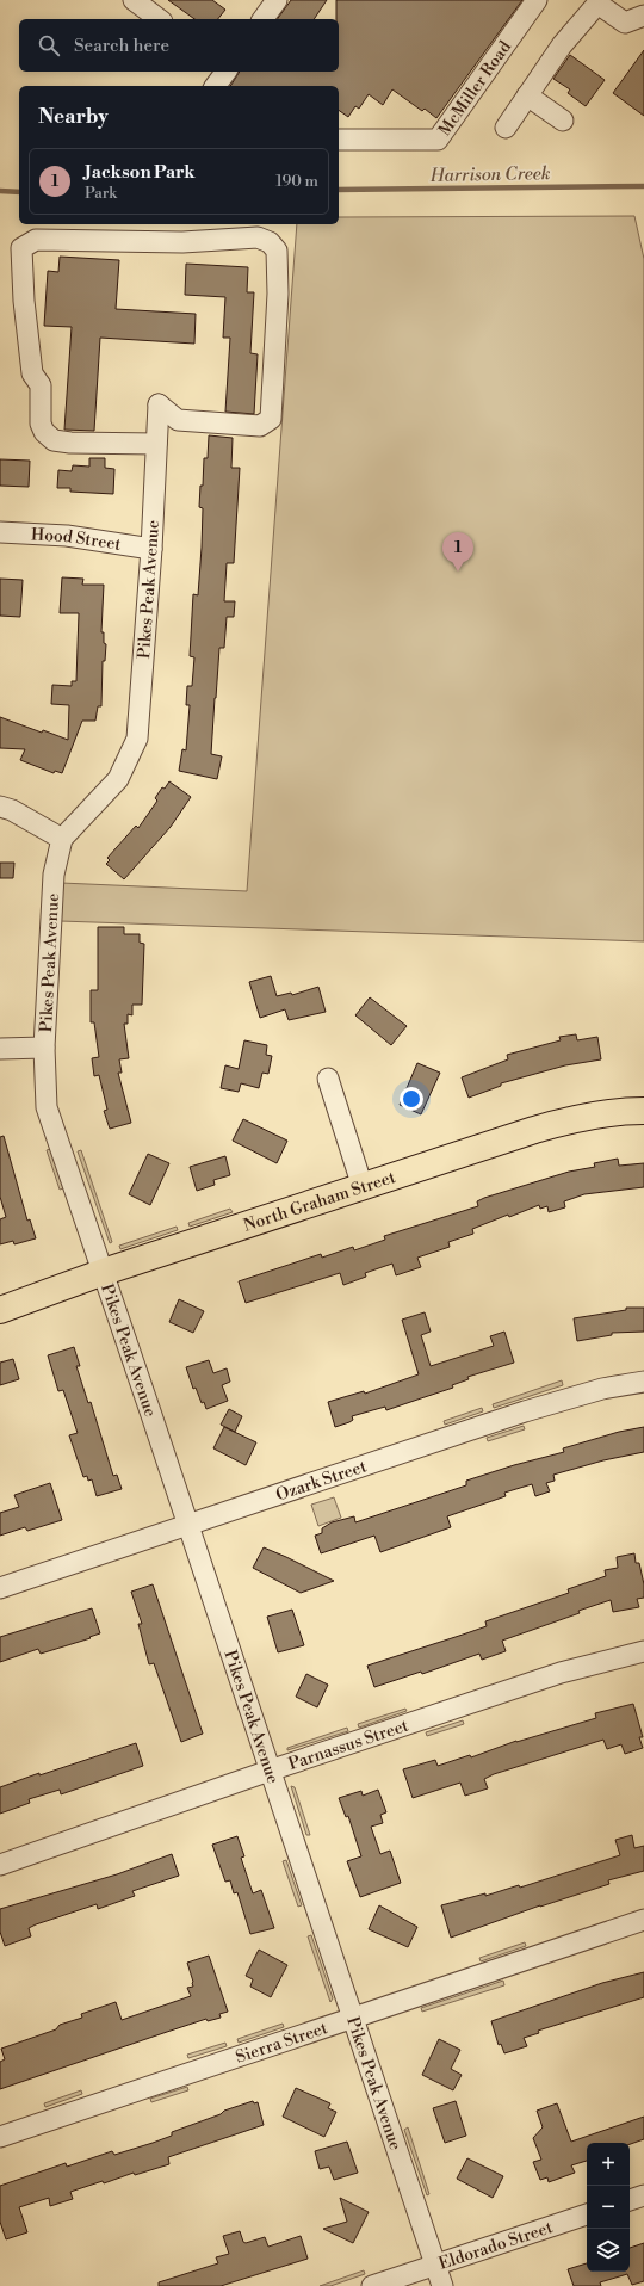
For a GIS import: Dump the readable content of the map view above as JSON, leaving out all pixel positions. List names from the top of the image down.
{
  "streets": {
    "main road": ["North Graham Street"],
    "street": [
      "McMiller Road",
      "Hood Street",
      "Pikes Peak Avenue",
      "Ozark Street",
      "Parnassus Street",
      "Sierra Street",
      "Eldorado Street"
    ]
  },
  "crossings": [
    ["Hood Street", "Pikes Peak Avenue"],
    ["Pikes Peak Avenue", "North Graham Street"],
    ["Pikes Peak Avenue", "Ozark Street"],
    ["Pikes Peak Avenue", "Parnassus Street"],
    ["Pikes Peak Avenue", "Sierra Street"],
    ["Pikes Peak Avenue", "Eldorado Street"]
  ],
  "water": ["Harrison Creek"],
  "page": {
    "search": "Search here",
    "heading": "Nearby",
    "list": [
      {
        "mark": "1",
        "name": "Jackson Park",
        "note": "Park",
        "value": "190 m"
      }
    ],
    "pins": "1",
    "map_buttons": ["+", "−"]
  }
}
